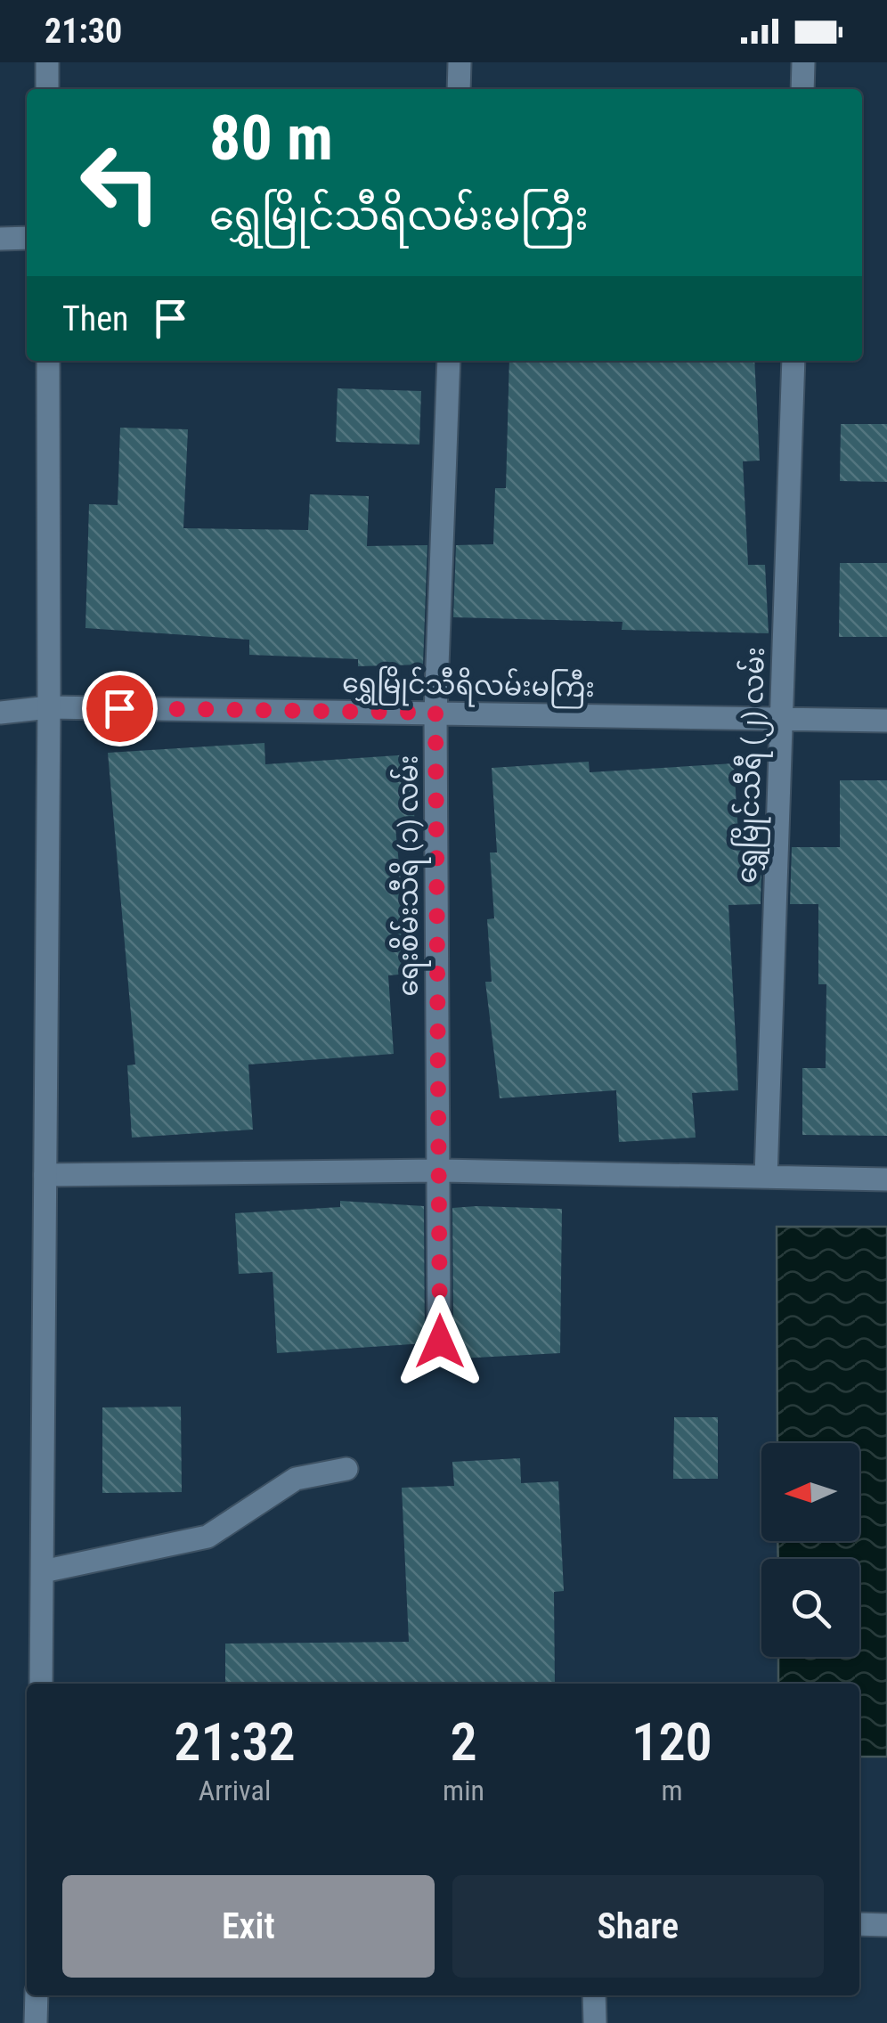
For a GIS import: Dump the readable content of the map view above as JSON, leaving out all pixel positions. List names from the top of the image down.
{
  "streets": {
    "street": ["ရွှေမြိုင်သီရိလမ်းမကြီး", "ရွှေမြိုင်သီရီ (၂) လမ်း", "ရေးစိမ်းသီရိ (၁) လမ်း"]
  },
  "crossings": [
    ["ရွှေမြိုင်သီရိလမ်းမကြီး", "ရွှေမြိုင်သီရီ (၂) လမ်း"],
    ["ရွှေမြိုင်သီရိလမ်းမကြီး", "ရေးစိမ်းသီရိ (၁) လမ်း"]
  ],
  "north": "left",
  "page": {
    "status": "21:30",
    "turn": ["80 m", "ရွှေမြိုင်သီရိလမ်းမကြီး"],
    "then": "Then",
    "eta": [
      "21:32",
      "Arrival",
      "2",
      "min",
      "120",
      "m"
    ],
    "buttons": ["Exit", "Share"]
  }
}
